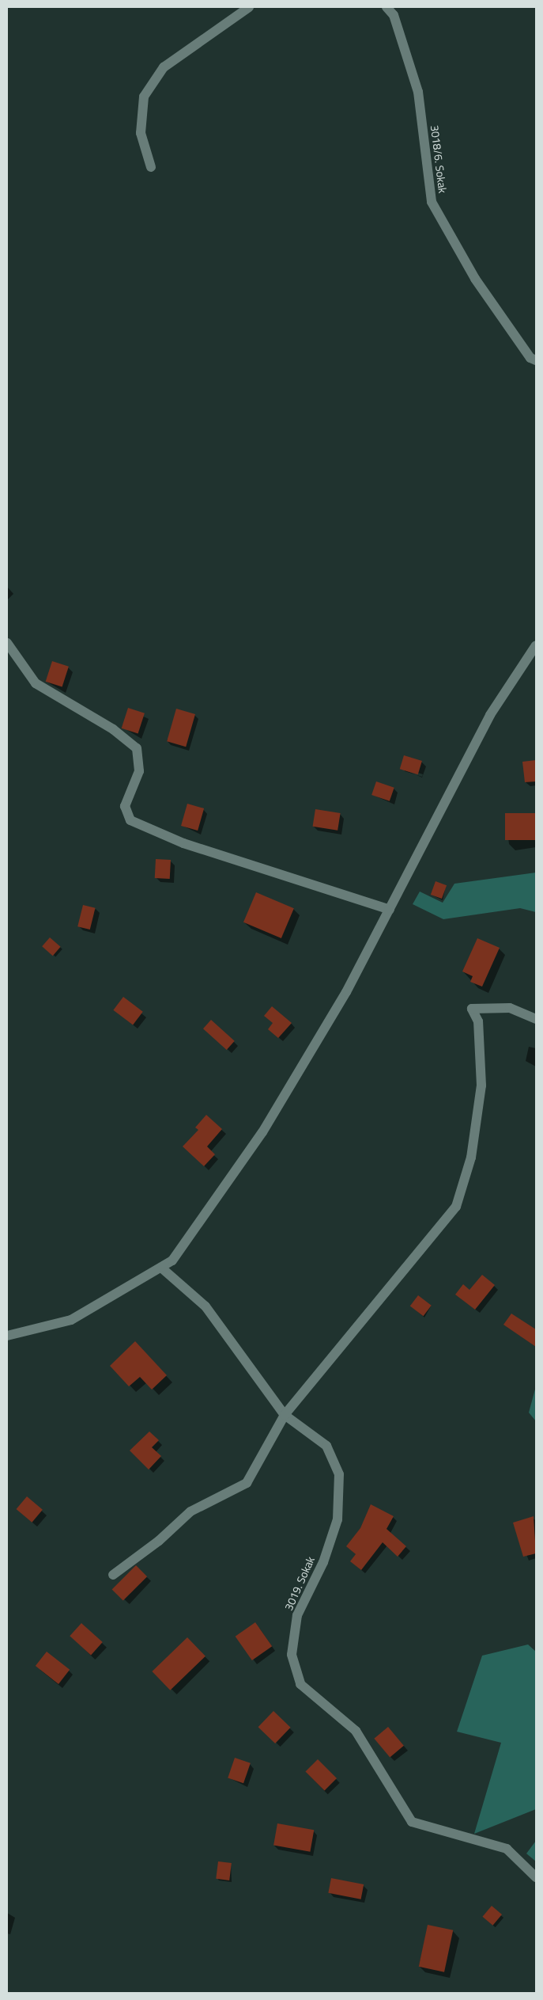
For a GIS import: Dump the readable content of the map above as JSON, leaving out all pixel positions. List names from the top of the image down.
{
  "streets": {
    "street": ["3018/6. Sokak", "3019. Sokak"]
  }
}
